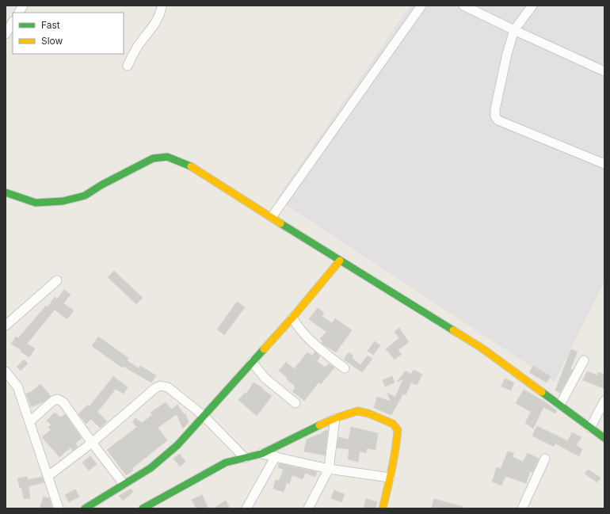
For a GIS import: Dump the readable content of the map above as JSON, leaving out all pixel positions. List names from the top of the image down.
{
  "legend": ["Fast", "Slow"]
}
